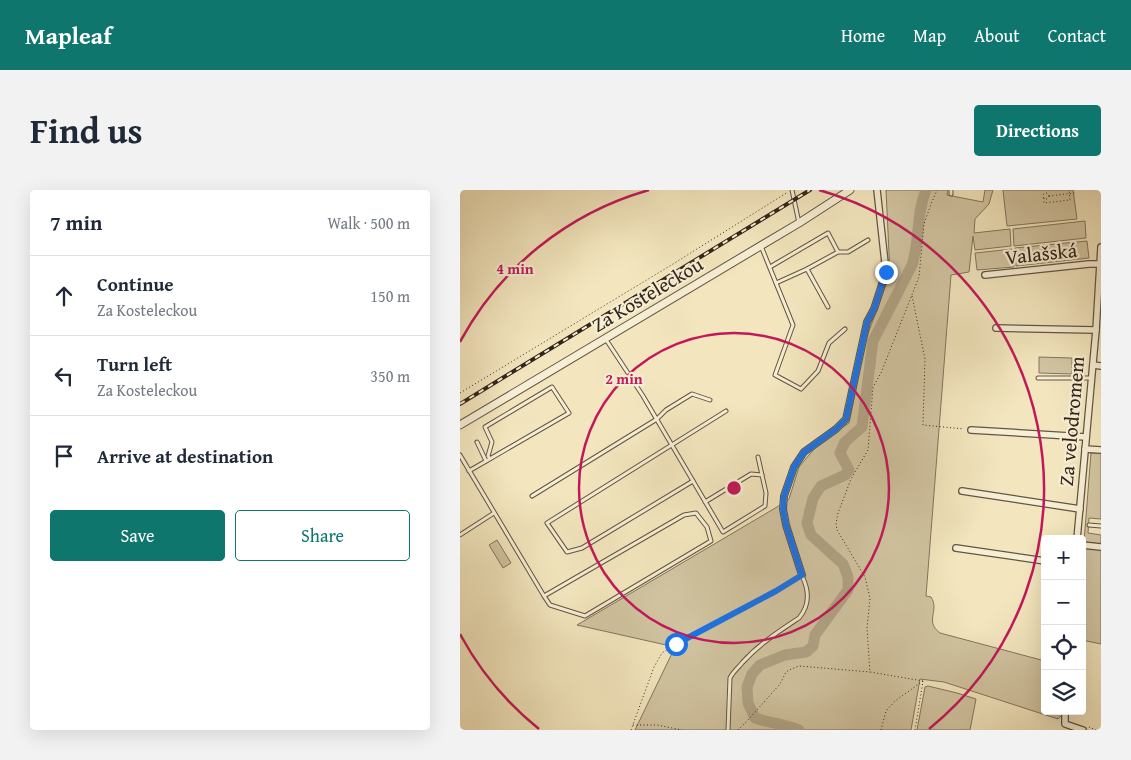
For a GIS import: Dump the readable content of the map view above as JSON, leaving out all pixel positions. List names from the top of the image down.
{
  "streets": {
    "street": ["Valašská", "Za Kosteleckou", "Za velodromem"]
  },
  "crossings": [
    ["Valašská", "Za velodromem"]
  ],
  "page": {
    "header": "Mapleaf",
    "nav": [
      "Home",
      "Map",
      "About",
      "Contact"
    ],
    "title": "Find us",
    "buttons": [
      "Directions",
      ["Save", "Share"]
    ],
    "heading": ["7 min", "Walk · 500 m"],
    "list": [
      ["Continue", "Za Kosteleckou", "150 m"],
      ["Turn left", "Za Kosteleckou", "350 m"],
      "Arrive at destination"
    ],
    "map_buttons": ["+", "−"]
  },
  "rings": ["4 min", "2 min"]
}
